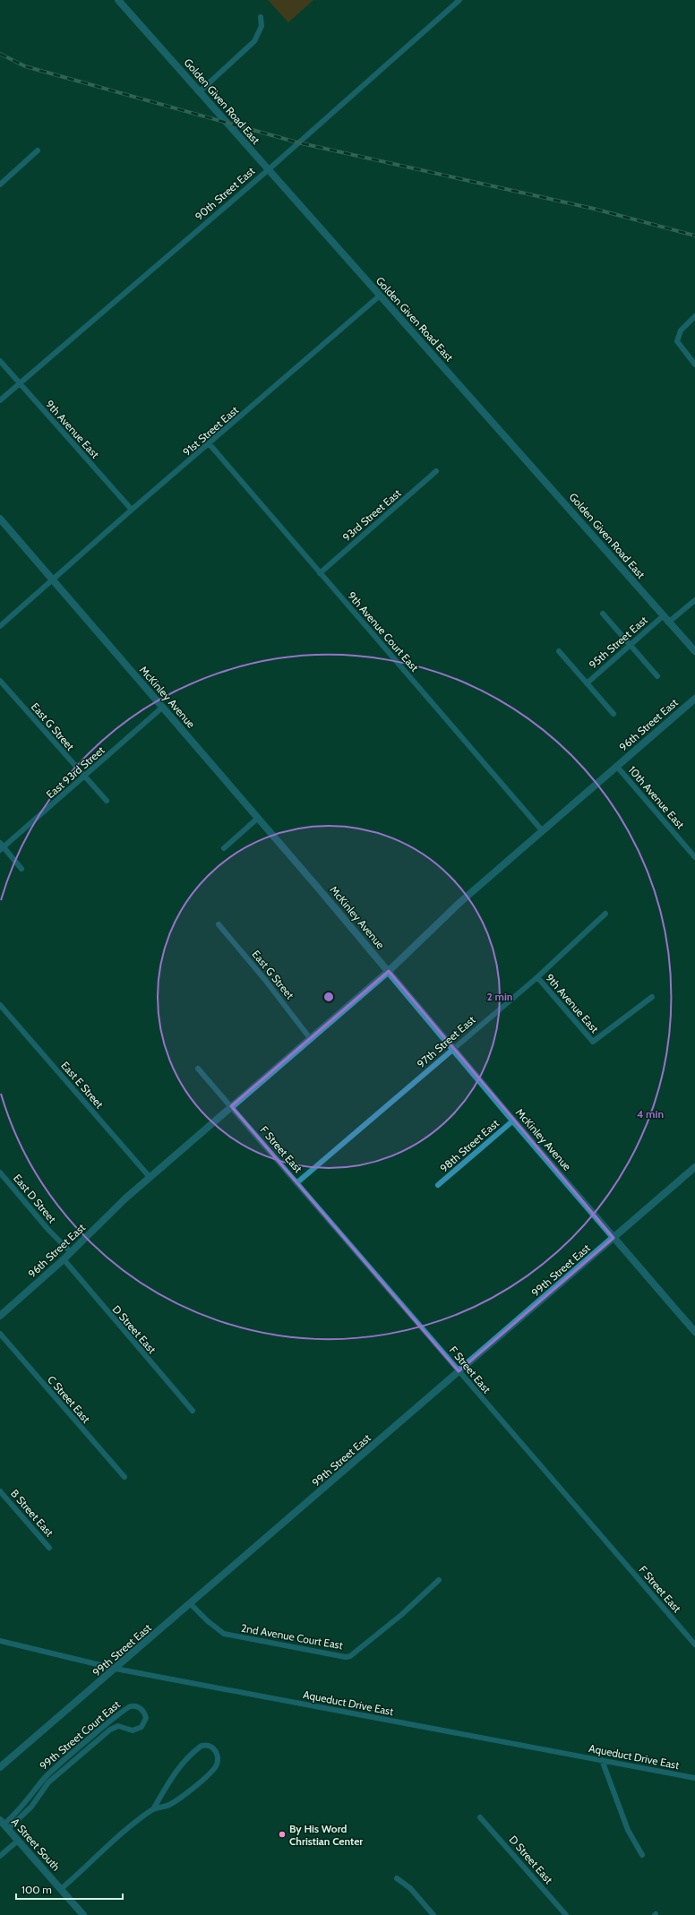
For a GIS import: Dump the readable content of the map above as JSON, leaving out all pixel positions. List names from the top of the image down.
{
  "streets": {
    "street": [
      "Golden Given Road East",
      "90th Street East",
      "9th Avenue East",
      "91st Street East",
      "93rd Street East",
      "9th Avenue Court East",
      "95th Street East",
      "McKinley Avenue",
      "96th Street East",
      "East G Street",
      "East 93rd Street",
      "10th Avenue East",
      "97th Street East",
      "East E Street",
      "98th Street East",
      "F Street East",
      "East D Street",
      "99th Street East",
      "D Street East",
      "C Street East",
      "B Street East",
      "2nd Avenue Court East",
      "Aqueduct Drive East",
      "99th Street Court East",
      "A Street South"
    ]
  },
  "crossings": [
    ["Golden Given Road East", "90th Street East"],
    ["Golden Given Road East", "91st Street East"],
    ["Golden Given Road East", "95th Street East"],
    ["90th Street East", "9th Avenue East"],
    ["9th Avenue East", "91st Street East"],
    ["9th Avenue East", "97th Street East"],
    ["91st Street East", "9th Avenue Court East"],
    ["91st Street East", "McKinley Avenue"],
    ["93rd Street East", "9th Avenue Court East"],
    ["9th Avenue Court East", "96th Street East"],
    ["McKinley Avenue", "96th Street East"],
    ["McKinley Avenue", "East 93rd Street"],
    ["McKinley Avenue", "97th Street East"],
    ["McKinley Avenue", "98th Street East"],
    ["McKinley Avenue", "99th Street East"],
    ["96th Street East", "East G Street"],
    ["96th Street East", "10th Avenue East"],
    ["96th Street East", "East E Street"],
    ["96th Street East", "F Street East"],
    ["96th Street East", "East D Street"],
    ["96th Street East", "D Street East"],
    ["East G Street", "East 93rd Street"],
    ["97th Street East", "F Street East"],
    ["F Street East", "99th Street East"],
    ["99th Street East", "2nd Avenue Court East"],
    ["99th Street East", "Aqueduct Drive East"],
    ["99th Street Court East", "A Street South"]
  ],
  "places": ["By His Word Christian Center"],
  "scale_bar": "100 m",
  "rings": ["2 min", "4 min"]
}
